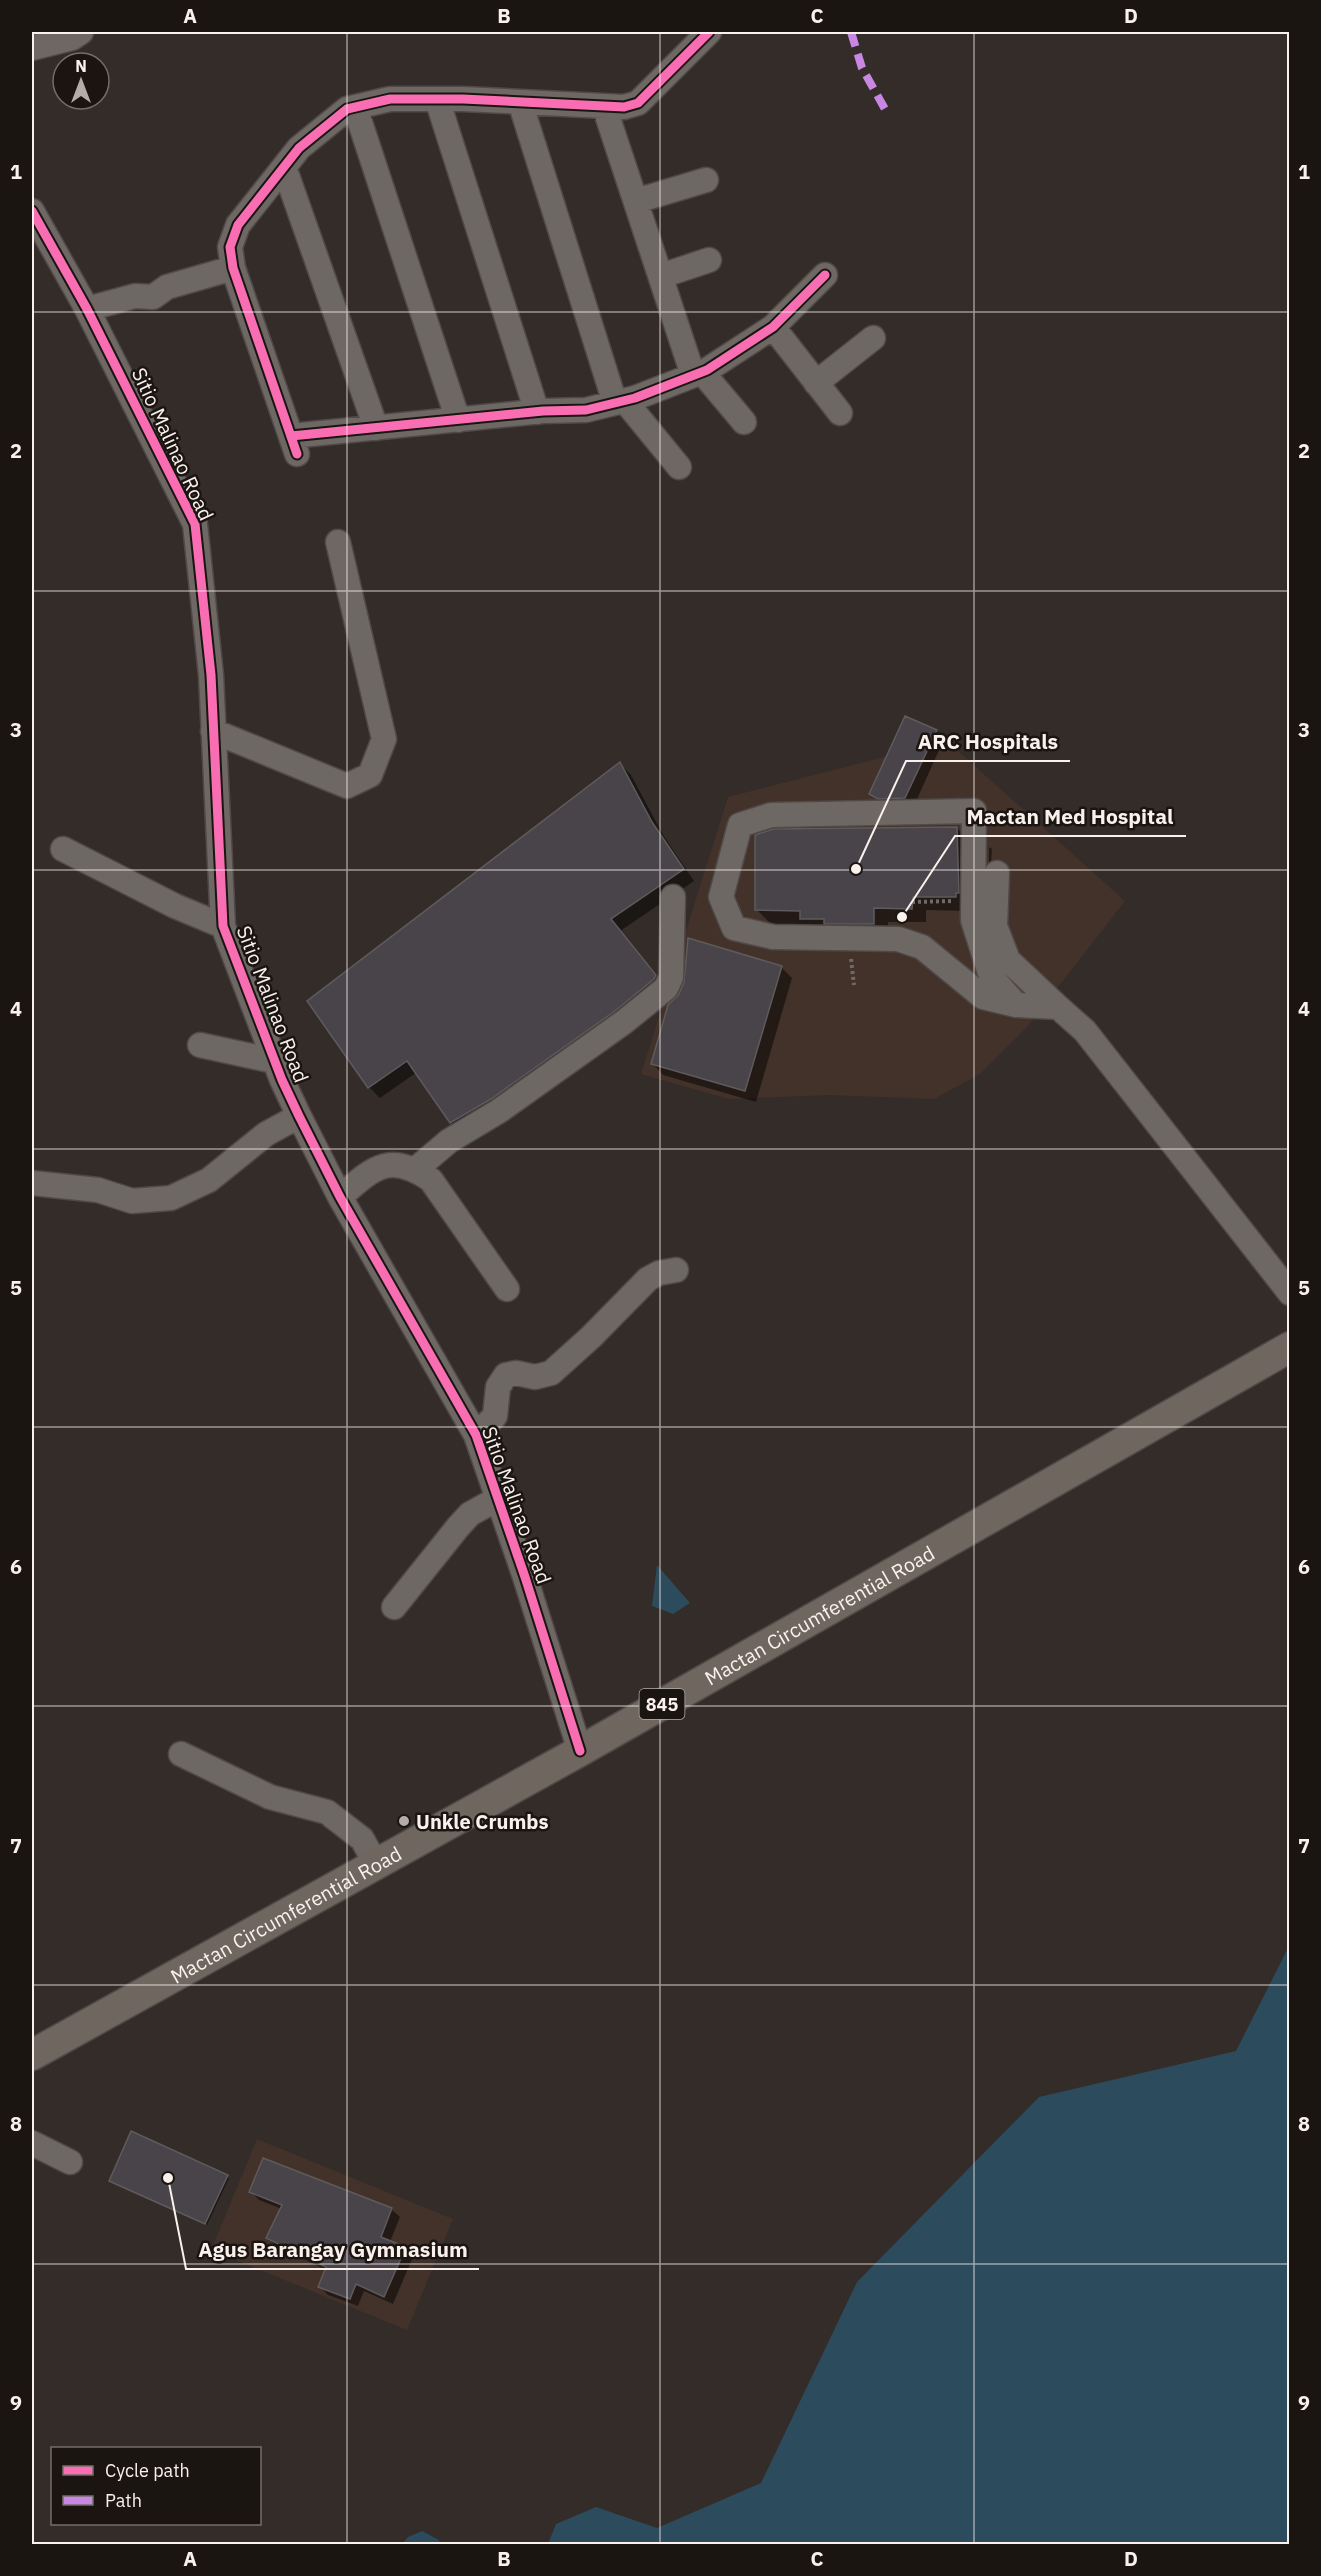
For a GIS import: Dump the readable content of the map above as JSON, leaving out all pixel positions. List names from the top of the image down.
{
  "streets": {
    "main road": ["Mactan Circumferential Road", "845"],
    "street": ["Sitio Malinao Road"]
  },
  "crossings": [
    ["Sitio Malinao Road", "Mactan Circumferential Road"]
  ],
  "places": [
    "ARC Hospitals",
    "Mactan Med Hospital",
    "Unkle Crumbs",
    "Agus Barangay Gymnasium"
  ],
  "legend": ["Cycle path", "Path"],
  "north": "top",
  "grid": {
    "columns": [
      "A",
      "B",
      "C",
      "D"
    ],
    "rows": [
      "1",
      "2",
      "3",
      "4",
      "5",
      "6",
      "7",
      "8",
      "9"
    ]
  }
}
